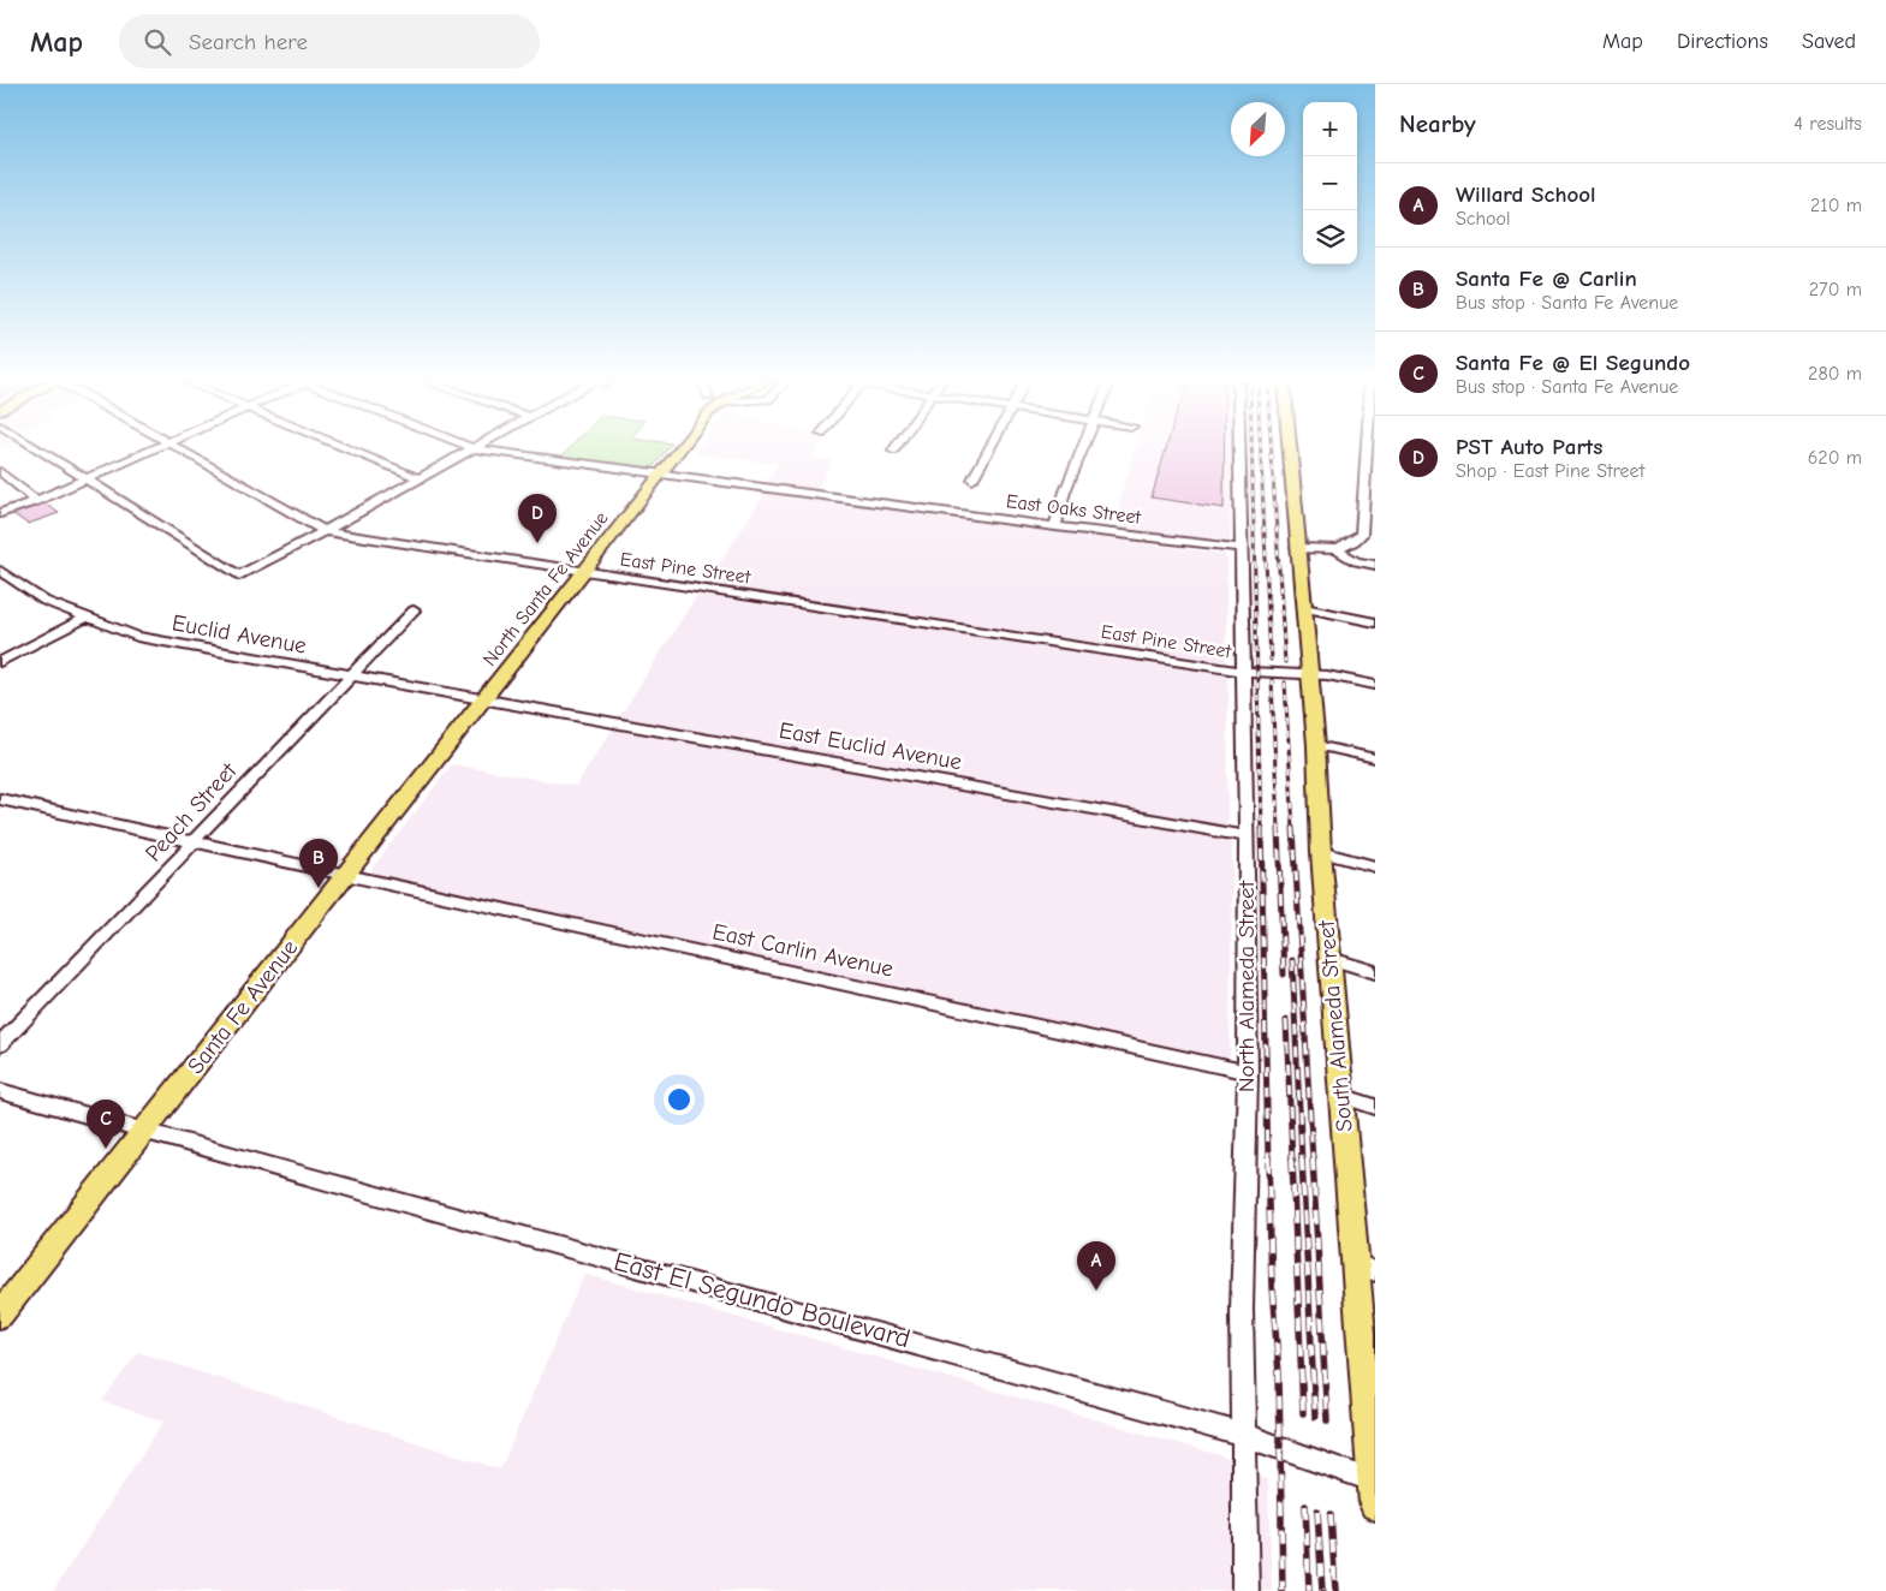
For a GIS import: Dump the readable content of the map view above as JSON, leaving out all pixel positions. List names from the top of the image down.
{
  "streets": {
    "main road": ["North Santa Fe Avenue", "Santa Fe Avenue", "South Alameda Street"],
    "street": [
      "East Oaks Street",
      "East Pine Street",
      "Euclid Avenue",
      "East Euclid Avenue",
      "Peach Street",
      "East Carlin Avenue",
      "North Alameda Street",
      "East El Segundo Boulevard"
    ]
  },
  "crossings": [
    ["East Oaks Street", "North Santa Fe Avenue"],
    ["East Oaks Street", "North Alameda Street"],
    ["East Pine Street", "North Santa Fe Avenue"],
    ["East Pine Street", "North Alameda Street"],
    ["East Pine Street", "South Alameda Street"],
    ["North Santa Fe Avenue", "Euclid Avenue"],
    ["North Santa Fe Avenue", "East Euclid Avenue"],
    ["North Santa Fe Avenue", "Santa Fe Avenue"],
    ["Euclid Avenue", "East Euclid Avenue"],
    ["Euclid Avenue", "Peach Street"],
    ["Euclid Avenue", "Santa Fe Avenue"],
    ["East Euclid Avenue", "North Alameda Street"],
    ["East Euclid Avenue", "Santa Fe Avenue"],
    ["Peach Street", "East Carlin Avenue"],
    ["East Carlin Avenue", "North Alameda Street"],
    ["East Carlin Avenue", "Santa Fe Avenue"],
    ["North Alameda Street", "East El Segundo Boulevard"],
    ["Santa Fe Avenue", "East El Segundo Boulevard"],
    ["South Alameda Street", "East El Segundo Boulevard"]
  ],
  "north": "bottom left",
  "page": {
    "header": "Map",
    "search": "Search here",
    "nav": ["Map", "Directions", "Saved"],
    "heading": ["Nearby", "4 results"],
    "map_buttons": ["+", "−"],
    "list": [
      {
        "mark": "A",
        "name": "Willard School",
        "note": "School",
        "value": "210 m"
      },
      {
        "mark": "B",
        "name": "Santa Fe @ Carlin",
        "note": "Bus stop · Santa Fe Avenue",
        "value": "270 m"
      },
      {
        "mark": "C",
        "name": "Santa Fe @ El Segundo",
        "note": "Bus stop · Santa Fe Avenue",
        "value": "280 m"
      },
      {
        "mark": "D",
        "name": "PST Auto Parts",
        "note": "Shop · East Pine Street",
        "value": "620 m"
      }
    ],
    "pins": [
      "D",
      "B",
      "C",
      "A"
    ]
  }
}
